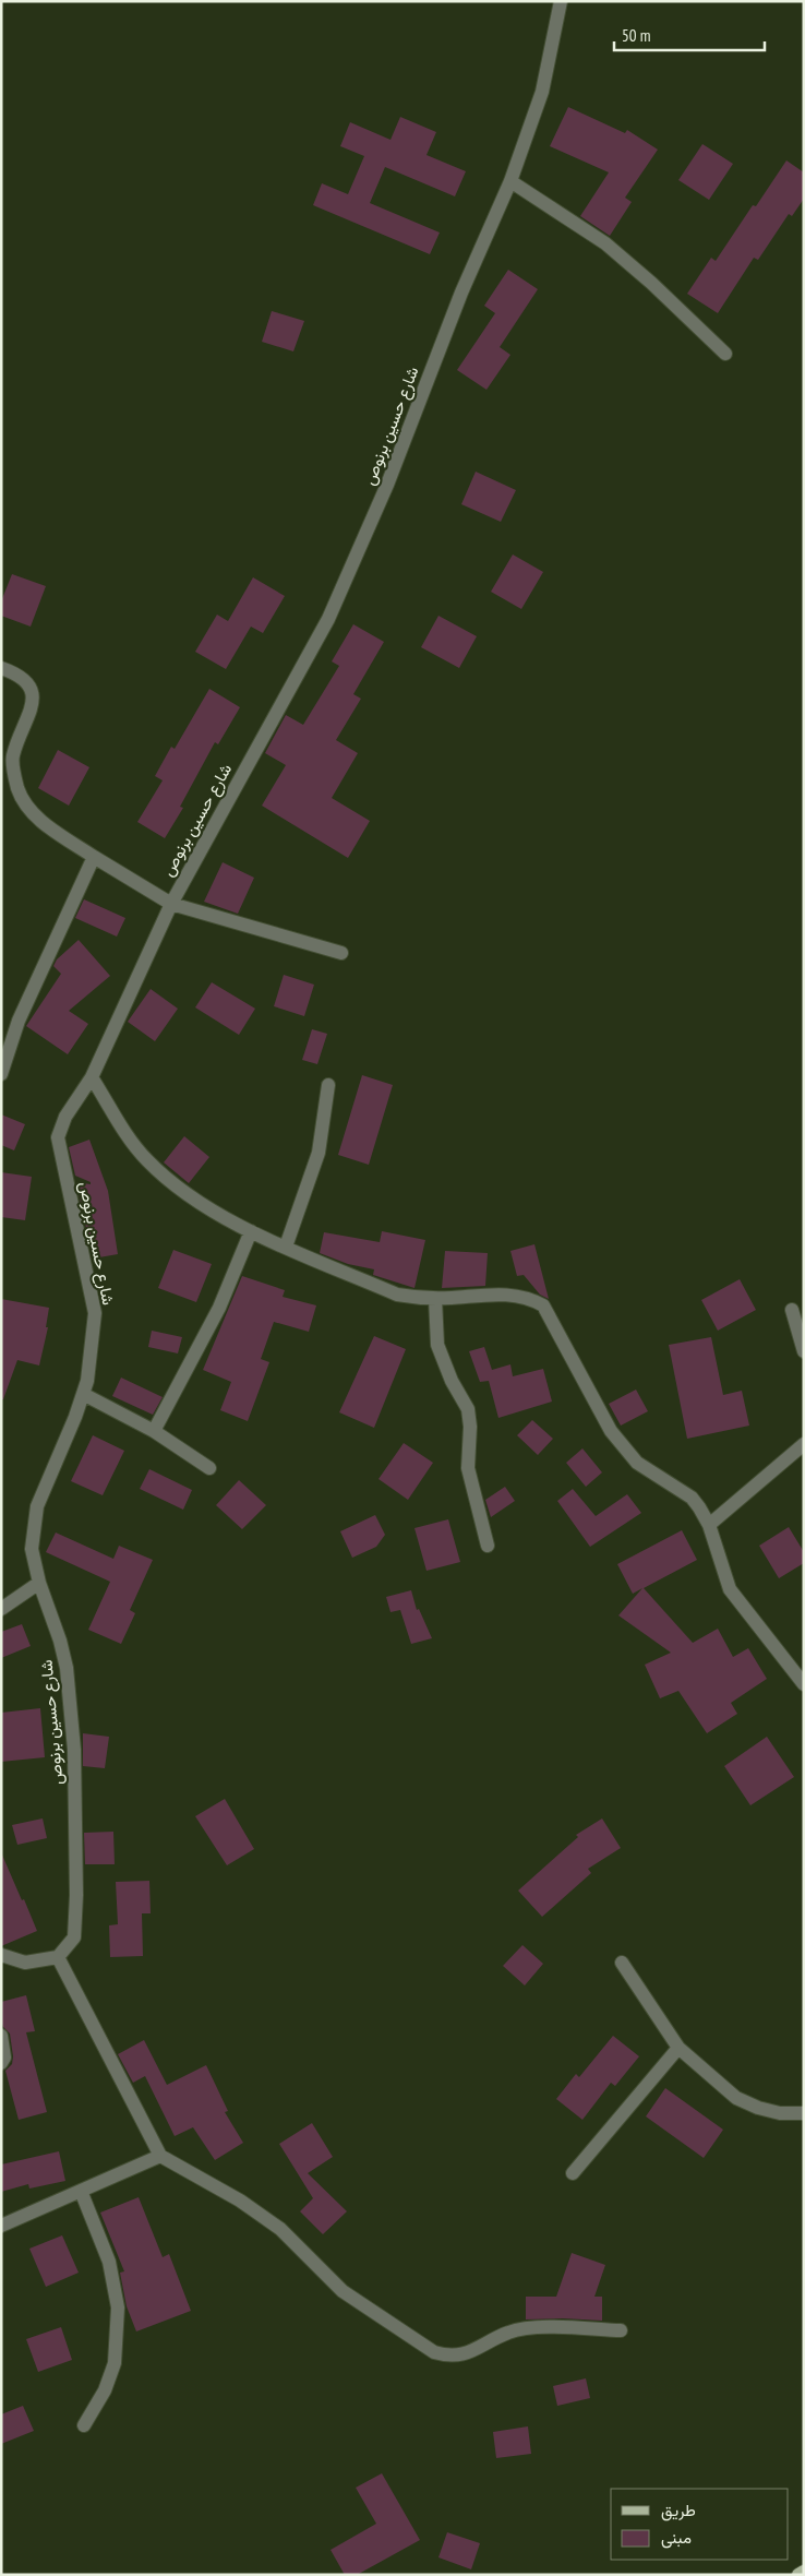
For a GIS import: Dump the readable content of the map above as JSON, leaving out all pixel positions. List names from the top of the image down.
{
  "streets": {
    "street": ["شارع حسين برنوص"]
  },
  "legend": ["طريق", "مبنى"],
  "scale_bar": "50 m"
}
